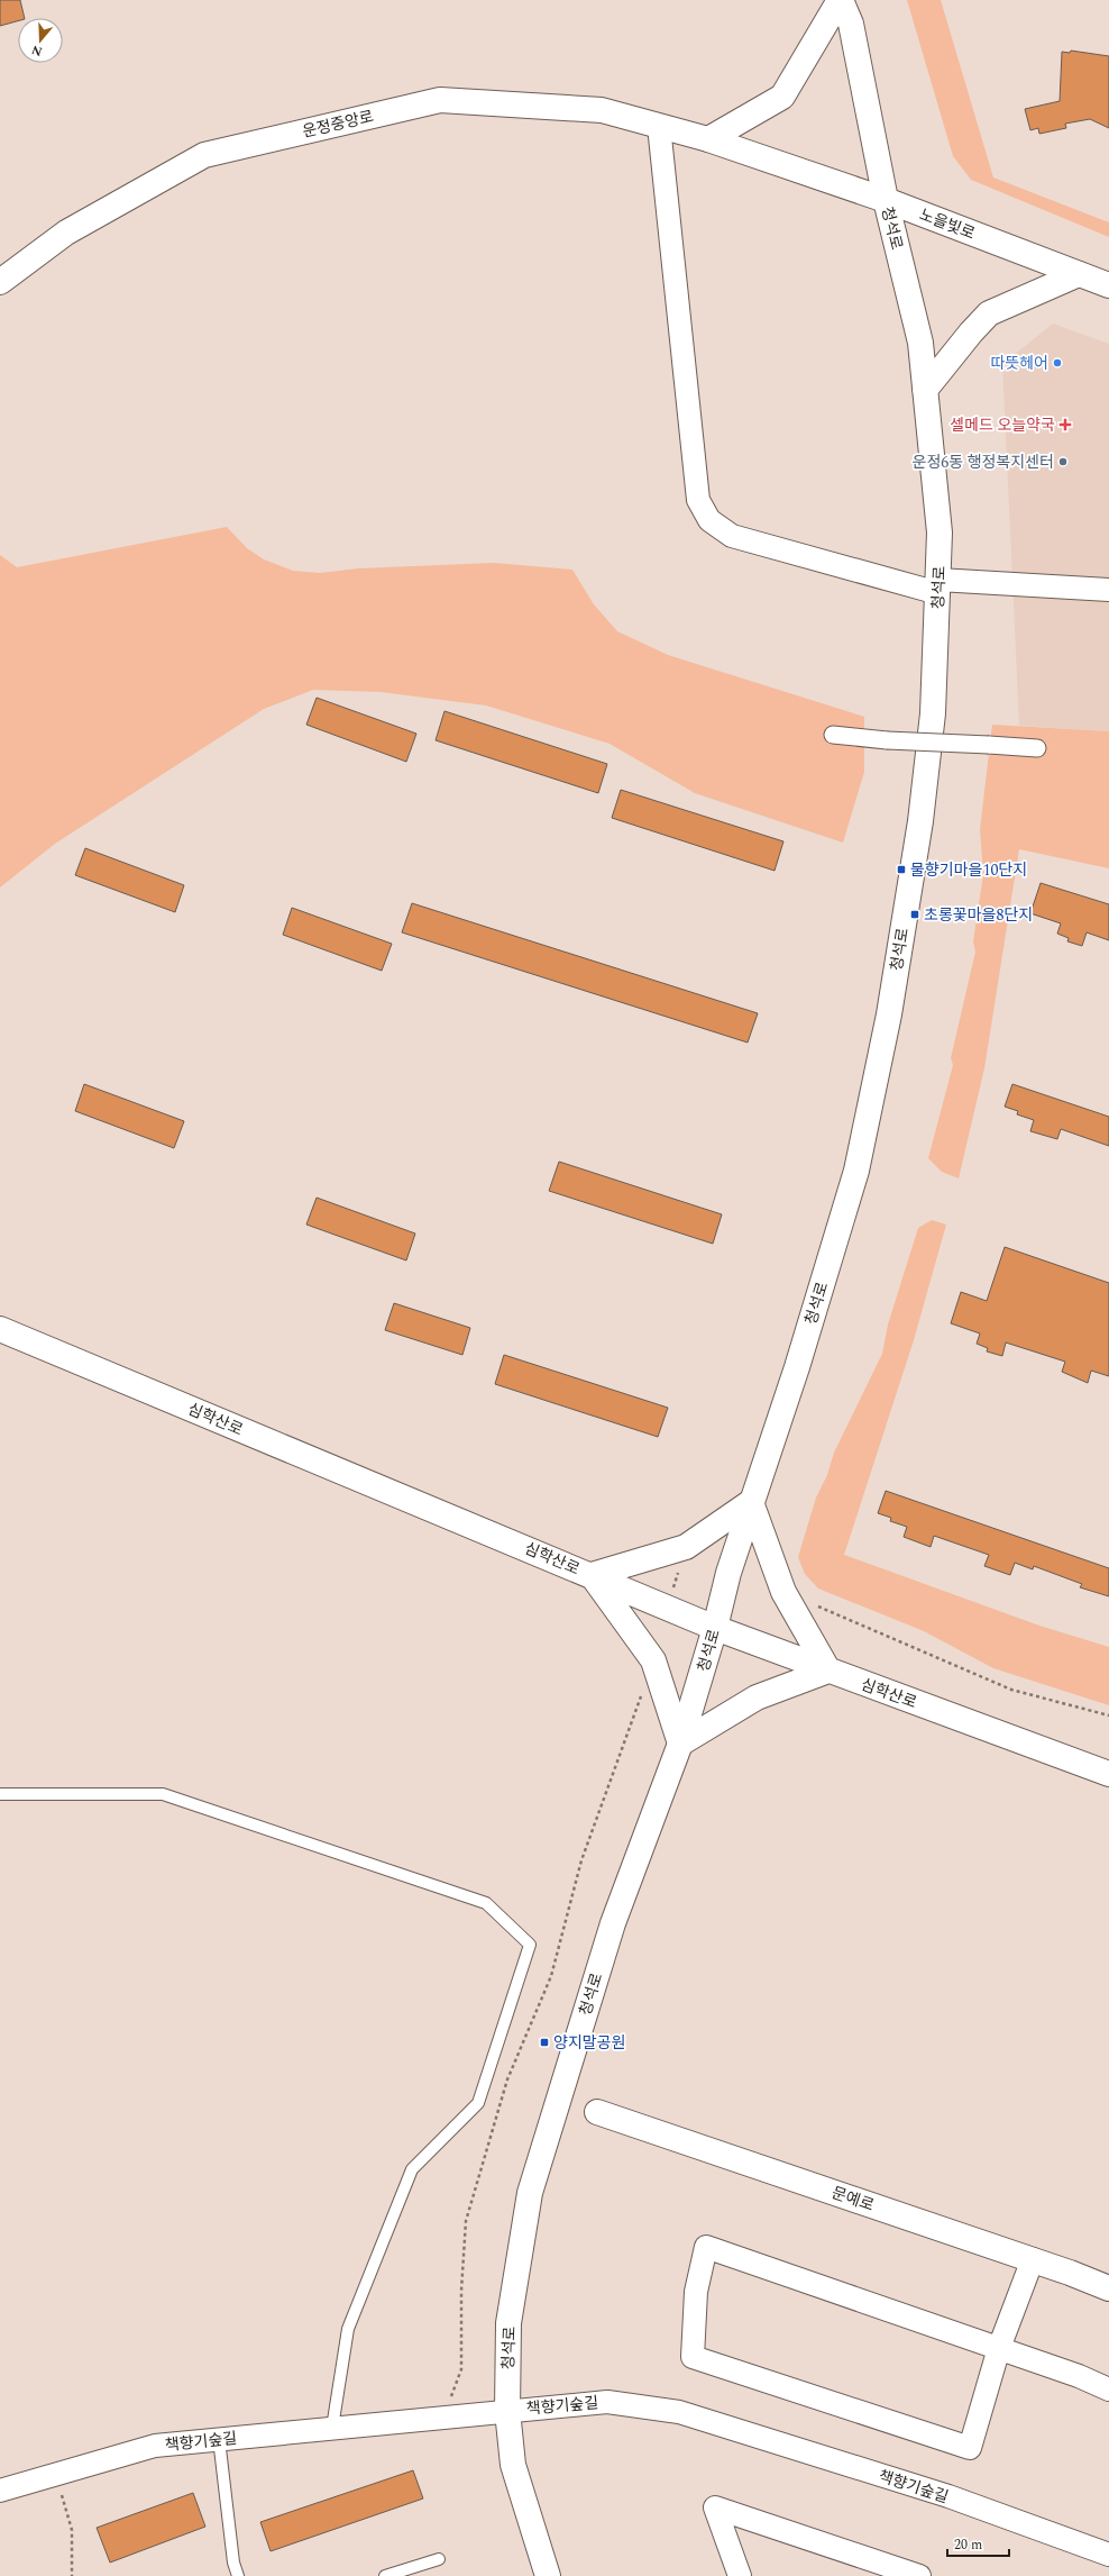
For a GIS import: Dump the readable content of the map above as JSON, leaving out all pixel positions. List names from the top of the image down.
{
  "streets": {
    "street": [
      "운정중앙로",
      "노을빛로",
      "청석로",
      "심학산로",
      "문예로",
      "책향기숲길"
    ]
  },
  "crossings": [
    ["운정중앙로", "노을빛로"],
    ["노을빛로", "청석로"],
    ["청석로", "심학산로"],
    ["청석로", "책향기숲길"]
  ],
  "places": {
    "other": ["따뜻헤어", "운정6동 행정복지센터"],
    "health": ["셀메드 오늘약국"],
    "transit": ["물향기마을10단지", "초롱꽃마을8단지", "양지말공원"]
  },
  "scale_bar": "20 m",
  "north": "bottom"
}
